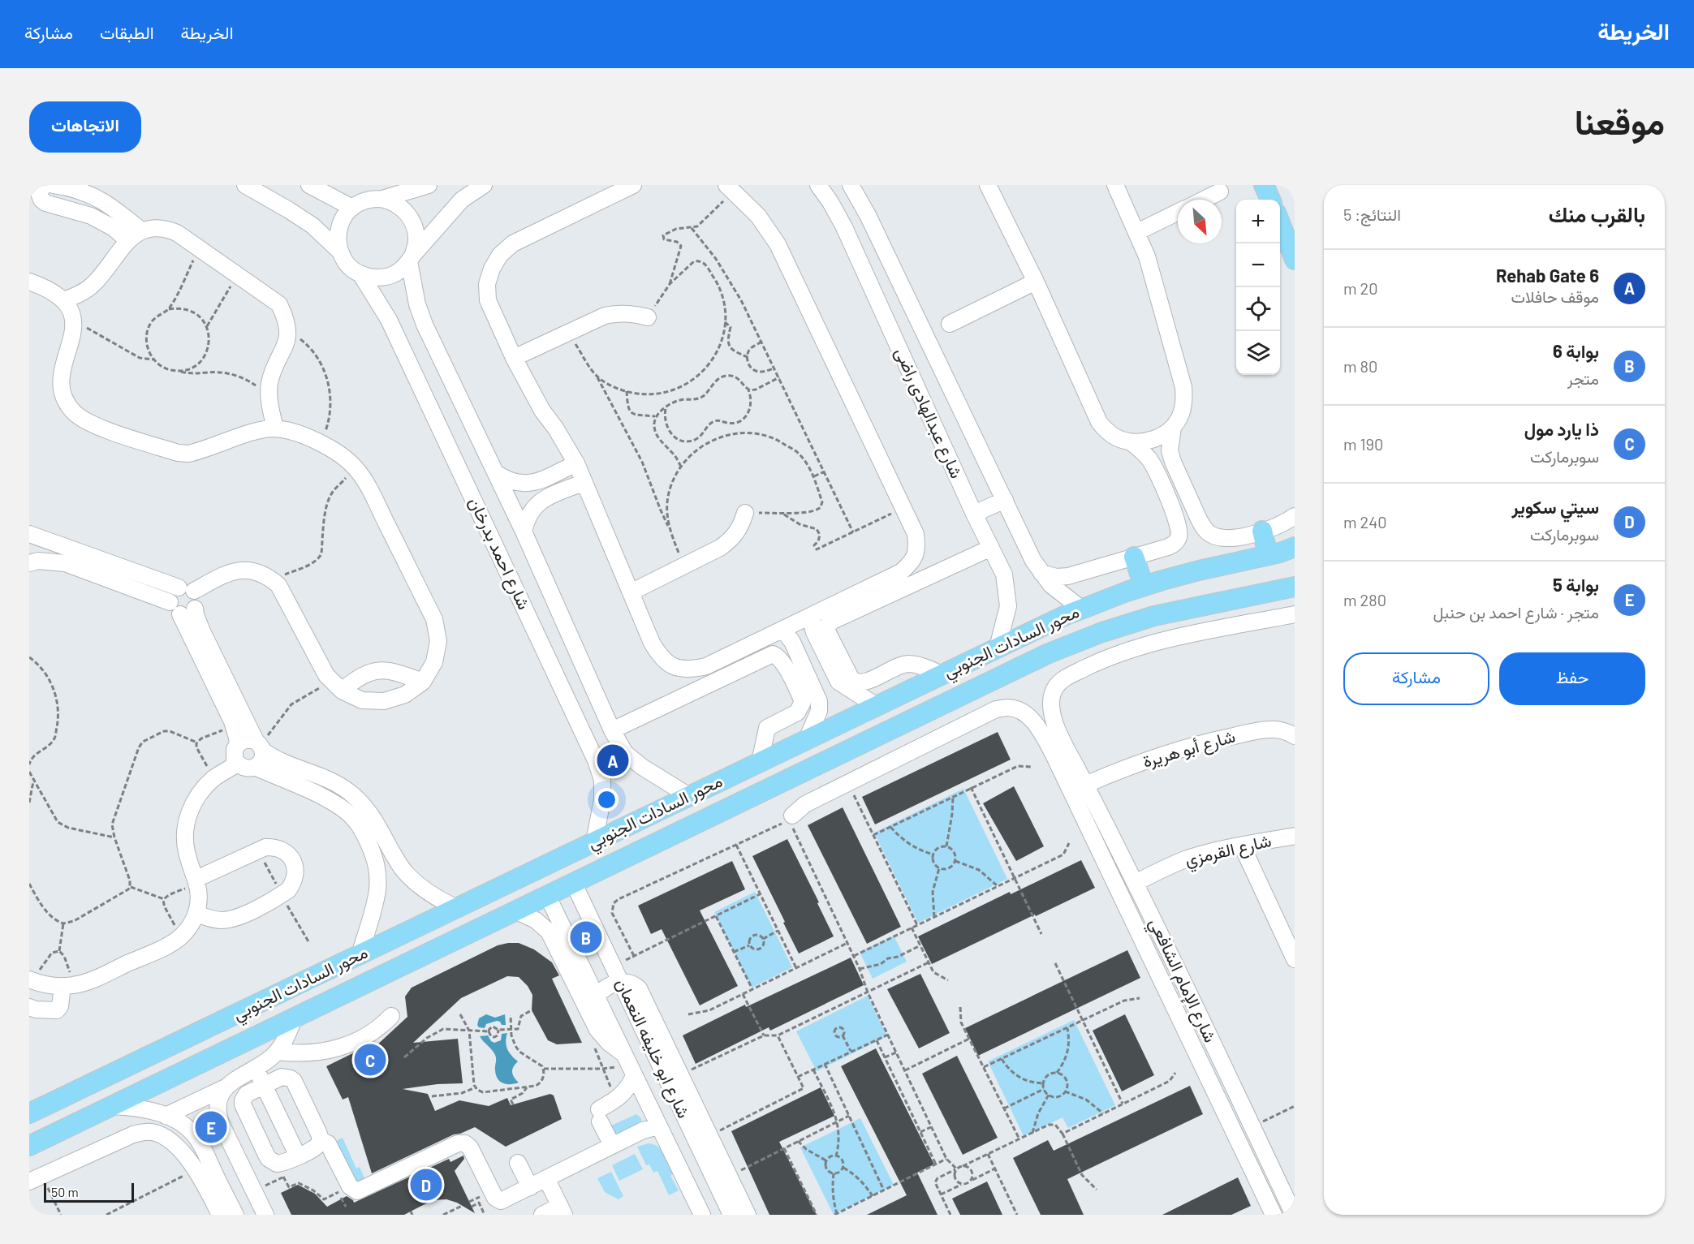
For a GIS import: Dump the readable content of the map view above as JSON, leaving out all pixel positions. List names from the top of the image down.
{
  "streets": {
    "main road": ["محور السادات الجنوبي"],
    "street": [
      "شارع عبدالهادى راضى",
      "شارع احمد بدرخان",
      "شارع أبو هريرة",
      "شارع القرمزي",
      "شارع الإمام الشافعي",
      "شارع ابو خليفه النعمان"
    ]
  },
  "crossings": [
    ["شارع عبدالهادى راضى", "محور السادات الجنوبي"],
    ["شارع احمد بدرخان", "محور السادات الجنوبي"],
    ["محور السادات الجنوبي", "شارع ابو خليفه النعمان"],
    ["شارع أبو هريرة", "شارع الإمام الشافعي"],
    ["شارع القرمزي", "شارع الإمام الشافعي"]
  ],
  "scale_bar": "50 m",
  "north": "bottom right",
  "page": {
    "header": "الخريطة",
    "nav": ["الخريطة", "الطبقات", "مشاركة"],
    "title": "موقعنا",
    "buttons": [
      "الاتجاهات",
      ["حفظ", "مشاركة"]
    ],
    "heading": ["بالقرب منك", "النتائج: 5"],
    "map_buttons": ["+", "−"],
    "list": [
      {
        "mark": "A",
        "name": "Rehab Gate 6",
        "note": "موقف حافلات",
        "value": "20 m"
      },
      {
        "mark": "B",
        "name": "بوابة 6",
        "note": "متجر",
        "value": "80 m"
      },
      {
        "mark": "C",
        "name": "ذا يارد مول",
        "note": "سوبرماركت",
        "value": "190 m"
      },
      {
        "mark": "D",
        "name": "سيتي سكوير",
        "note": "سوبرماركت",
        "value": "240 m"
      },
      {
        "mark": "E",
        "name": "بوابة 5",
        "note": "متجر · شارع احمد بن حنبل",
        "value": "280 m"
      }
    ],
    "pins": [
      "A",
      "B",
      "C",
      "E",
      "D"
    ],
    "scale": "50 m"
  }
}
